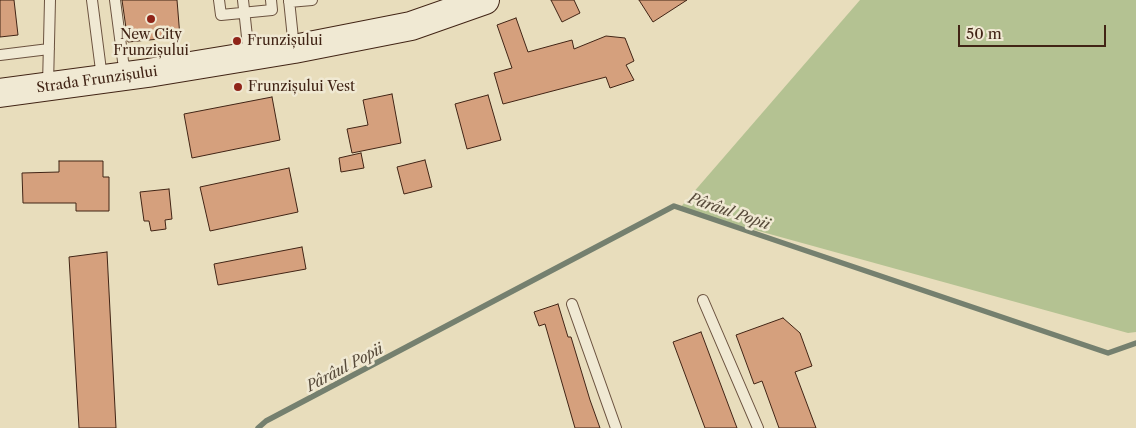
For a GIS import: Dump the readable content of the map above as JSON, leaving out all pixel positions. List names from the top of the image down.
{
  "streets": {
    "main road": ["Strada Frunzișului"]
  },
  "water": ["Pârâul Popii"],
  "places": ["New City Frunzișului", "Frunzișului", "Frunzișului Vest"],
  "scale_bar": "50 m"
}
